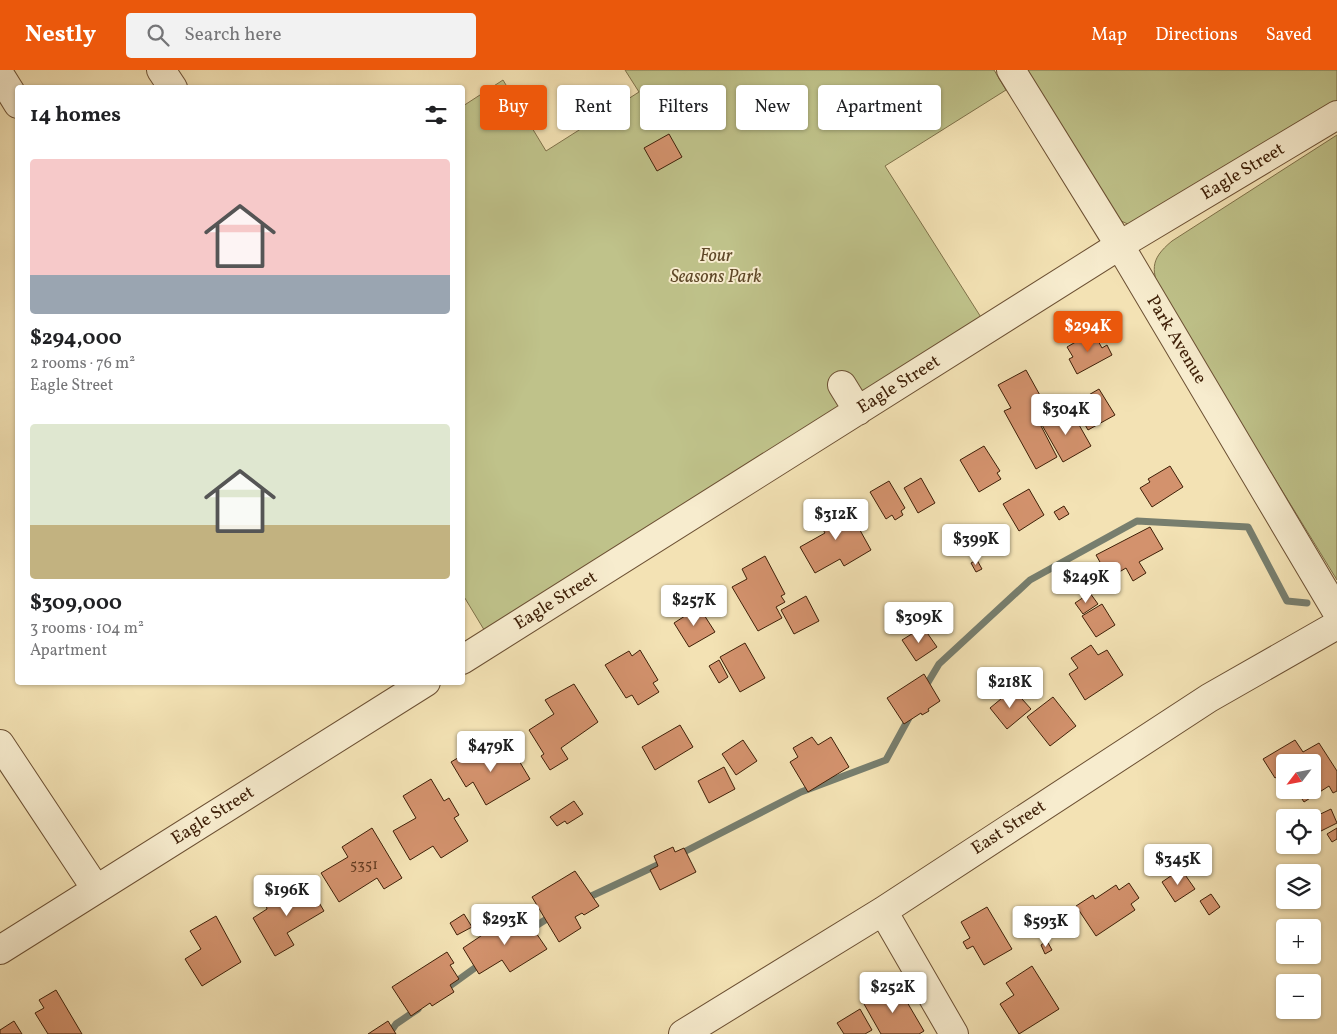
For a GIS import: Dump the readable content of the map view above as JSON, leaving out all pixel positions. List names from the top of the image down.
{
  "streets": {
    "street": ["Eagle Street", "Park Avenue", "East Street"]
  },
  "crossings": [
    ["Eagle Street", "Park Avenue"]
  ],
  "parks": ["Four Seasons Park"],
  "house_numbers": ["5351"],
  "north": "bottom left",
  "page": {
    "header": "Nestly",
    "search": "Search here",
    "nav": ["Map", "Directions", "Saved"],
    "chip": [
      "Buy",
      "Rent",
      "Filters",
      "New",
      "Apartment"
    ],
    "heading": "14 homes",
    "list": [
      {
        "name": "$294,000",
        "note": "2 rooms · 76 m² · Eagle Street"
      },
      {
        "name": "$309,000",
        "note": "3 rooms · 104 m² · Apartment"
      }
    ],
    "price": [
      "$294K",
      "$304K",
      "$312K",
      "$399K",
      "$249K",
      "$257K",
      "$309K",
      "$218K",
      "$479K",
      "$345K",
      "$196K",
      "$293K",
      "$593K",
      "$252K"
    ],
    "map_buttons": ["+", "−"]
  }
}
